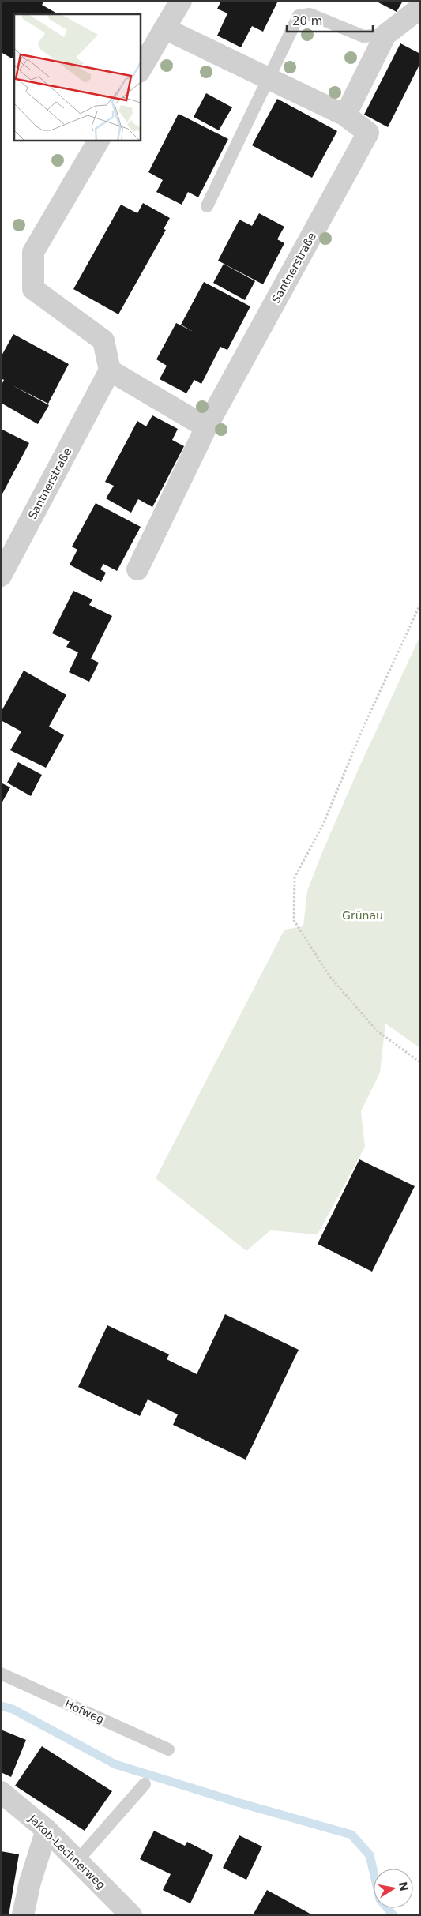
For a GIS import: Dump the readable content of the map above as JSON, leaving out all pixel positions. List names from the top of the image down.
{
  "streets": {
    "street": ["Santnerstraße", "Jakob-Lechnerweg"],
    "lane": ["Hofweg"]
  },
  "parks": ["Grünau"],
  "scale_bar": "20 m",
  "north": "right"
}
